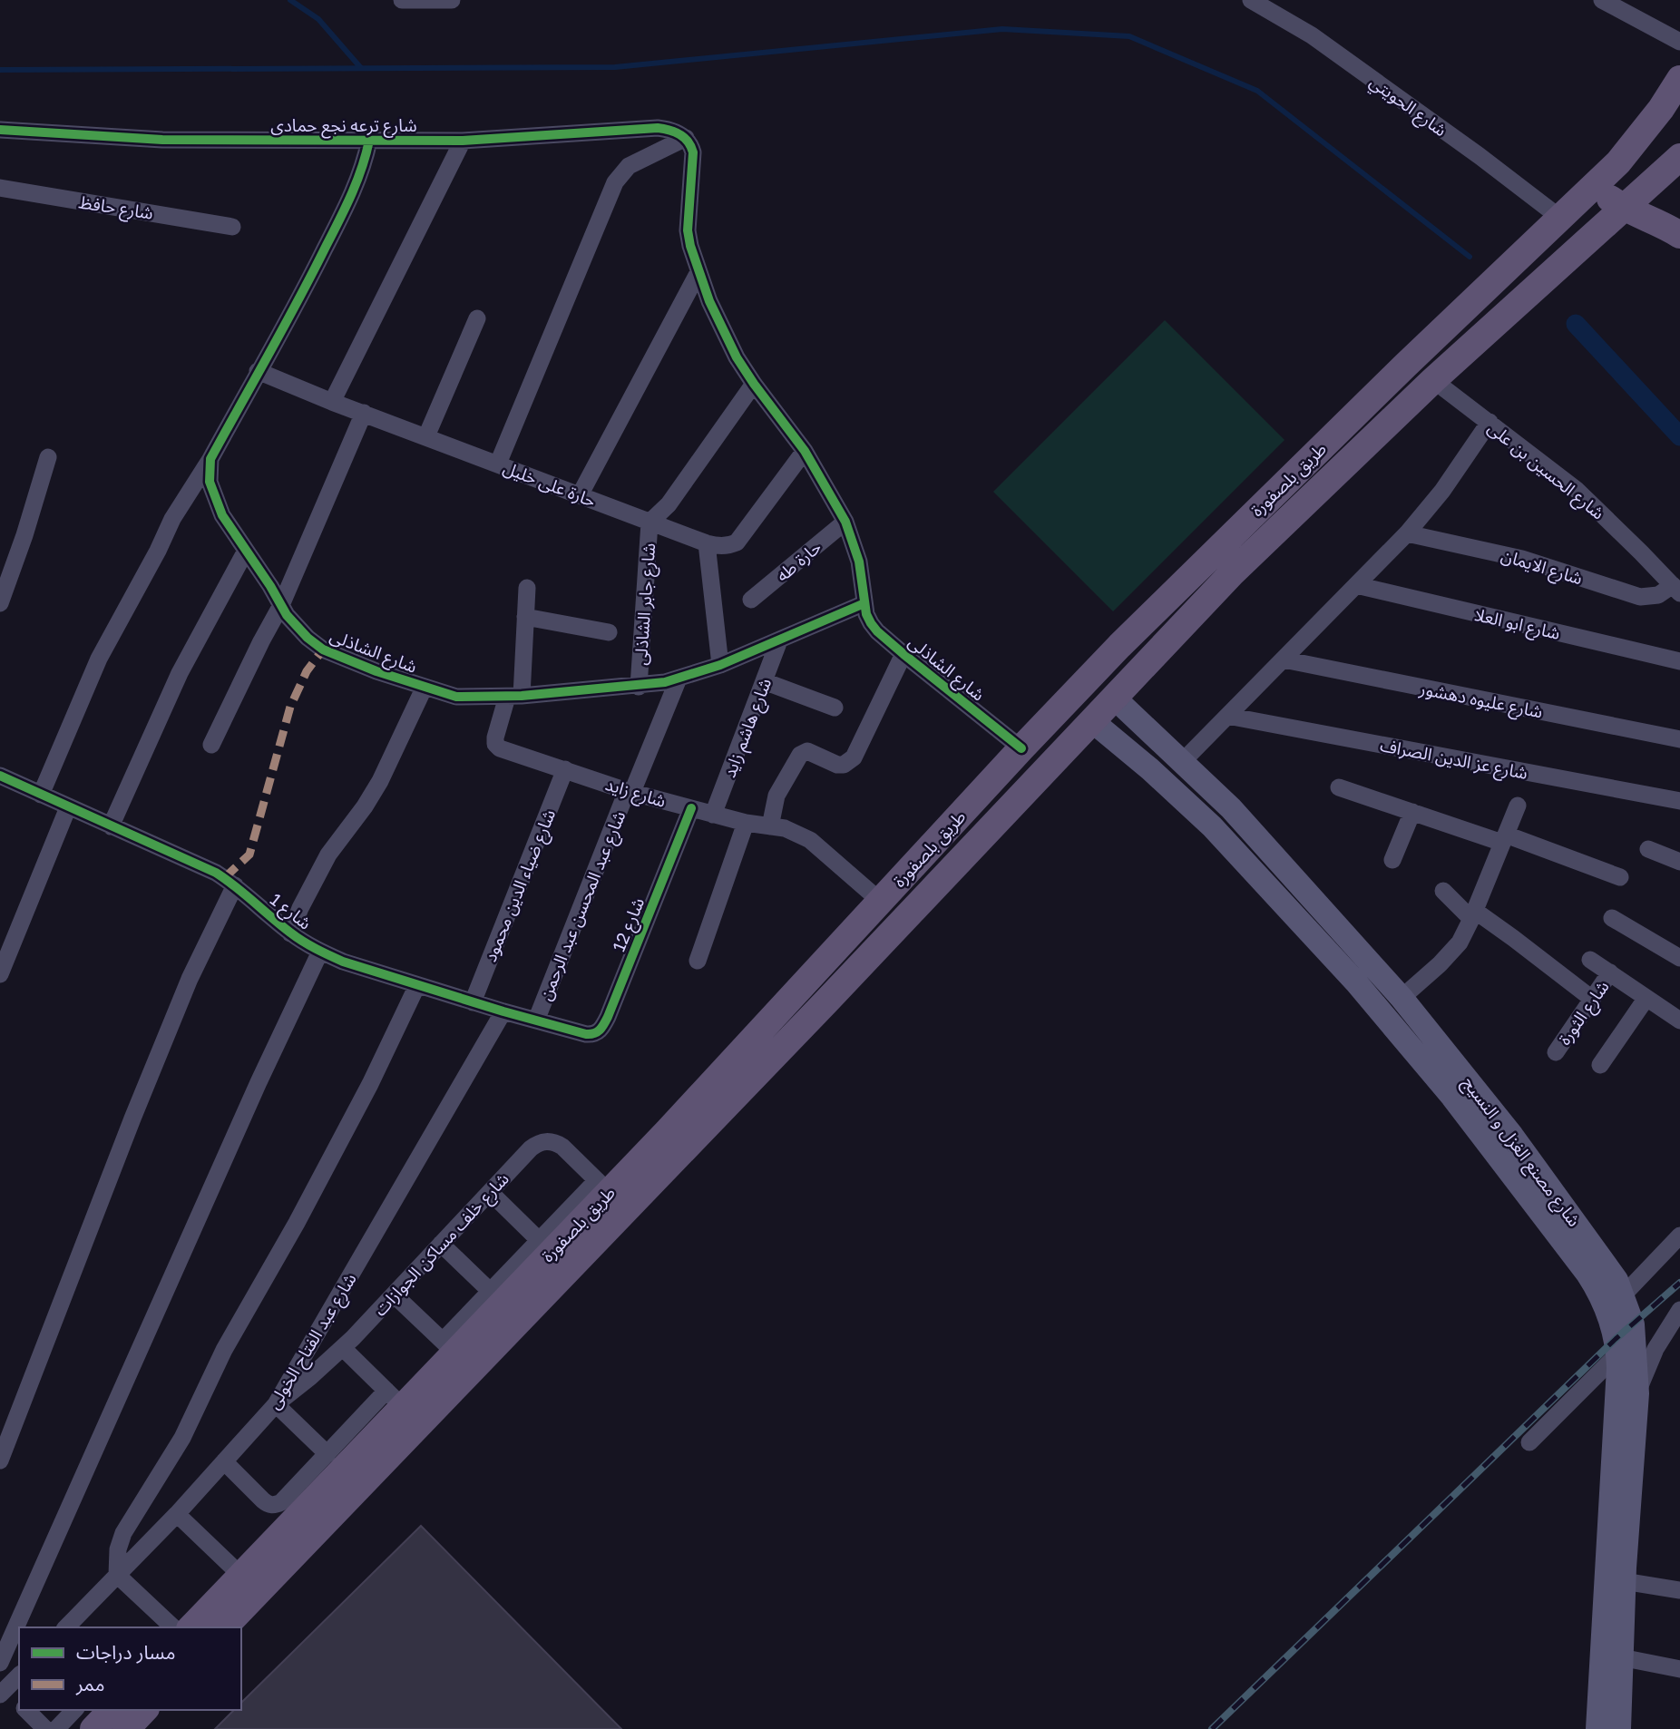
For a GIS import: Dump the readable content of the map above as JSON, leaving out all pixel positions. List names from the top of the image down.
{
  "streets": {
    "main road": ["طريق بلصفورة", "شارع مصنع الغزل و النسيج"],
    "street": [
      "شارع الحويتي",
      "شارع ترعه نجع حمادى",
      "شارع حافظ",
      "شارع الحسين بن على",
      "حارة على خليل",
      "حارة طه",
      "شارع الايمان",
      "شارع جابر الشاذلى",
      "شارع ابو العلا",
      "شارع الشاذلى",
      "شارع عليوه دهشور",
      "شارع هاشم زايد",
      "شارع عز الدين الصراف",
      "شارع زايد",
      "شارع ضياء الدين محمود",
      "شارع عبد المحسن عبد الرحمن",
      "شارع 1",
      "شارع 12",
      "شارع الثورة",
      "شارع خلف مساكن الجوازات",
      "شارع عبد الفتاح الخولى"
    ]
  },
  "crossings": [
    ["شارع الحويتي", "طريق بلصفورة"],
    ["شارع ترعه نجع حمادى", "شارع الشاذلى"],
    ["شارع الحسين بن على", "طريق بلصفورة"],
    ["شارع الحسين بن على", "شارع الايمان"],
    ["طريق بلصفورة", "شارع الشاذلى"],
    ["طريق بلصفورة", "شارع زايد"],
    ["طريق بلصفورة", "شارع مصنع الغزل و النسيج"],
    ["طريق بلصفورة", "شارع خلف مساكن الجوازات"],
    ["حارة على خليل", "شارع جابر الشاذلى"],
    ["حارة على خليل", "شارع الشاذلى"],
    ["حارة طه", "شارع الشاذلى"],
    ["شارع جابر الشاذلى", "شارع الشاذلى"],
    ["شارع الشاذلى", "شارع هاشم زايد"],
    ["شارع الشاذلى", "شارع زايد"],
    ["شارع الشاذلى", "شارع عبد المحسن عبد الرحمن"],
    ["شارع هاشم زايد", "شارع زايد"],
    ["شارع زايد", "شارع ضياء الدين محمود"],
    ["شارع زايد", "شارع عبد المحسن عبد الرحمن"],
    ["شارع زايد", "شارع 12"],
    ["شارع ضياء الدين محمود", "شارع 1"],
    ["شارع عبد المحسن عبد الرحمن", "شارع 1"],
    ["شارع 1", "شارع 12"],
    ["شارع 1", "شارع عبد الفتاح الخولى"],
    ["شارع خلف مساكن الجوازات", "شارع عبد الفتاح الخولى"]
  ],
  "legend": ["مسار دراجات", "ممر"]
}
